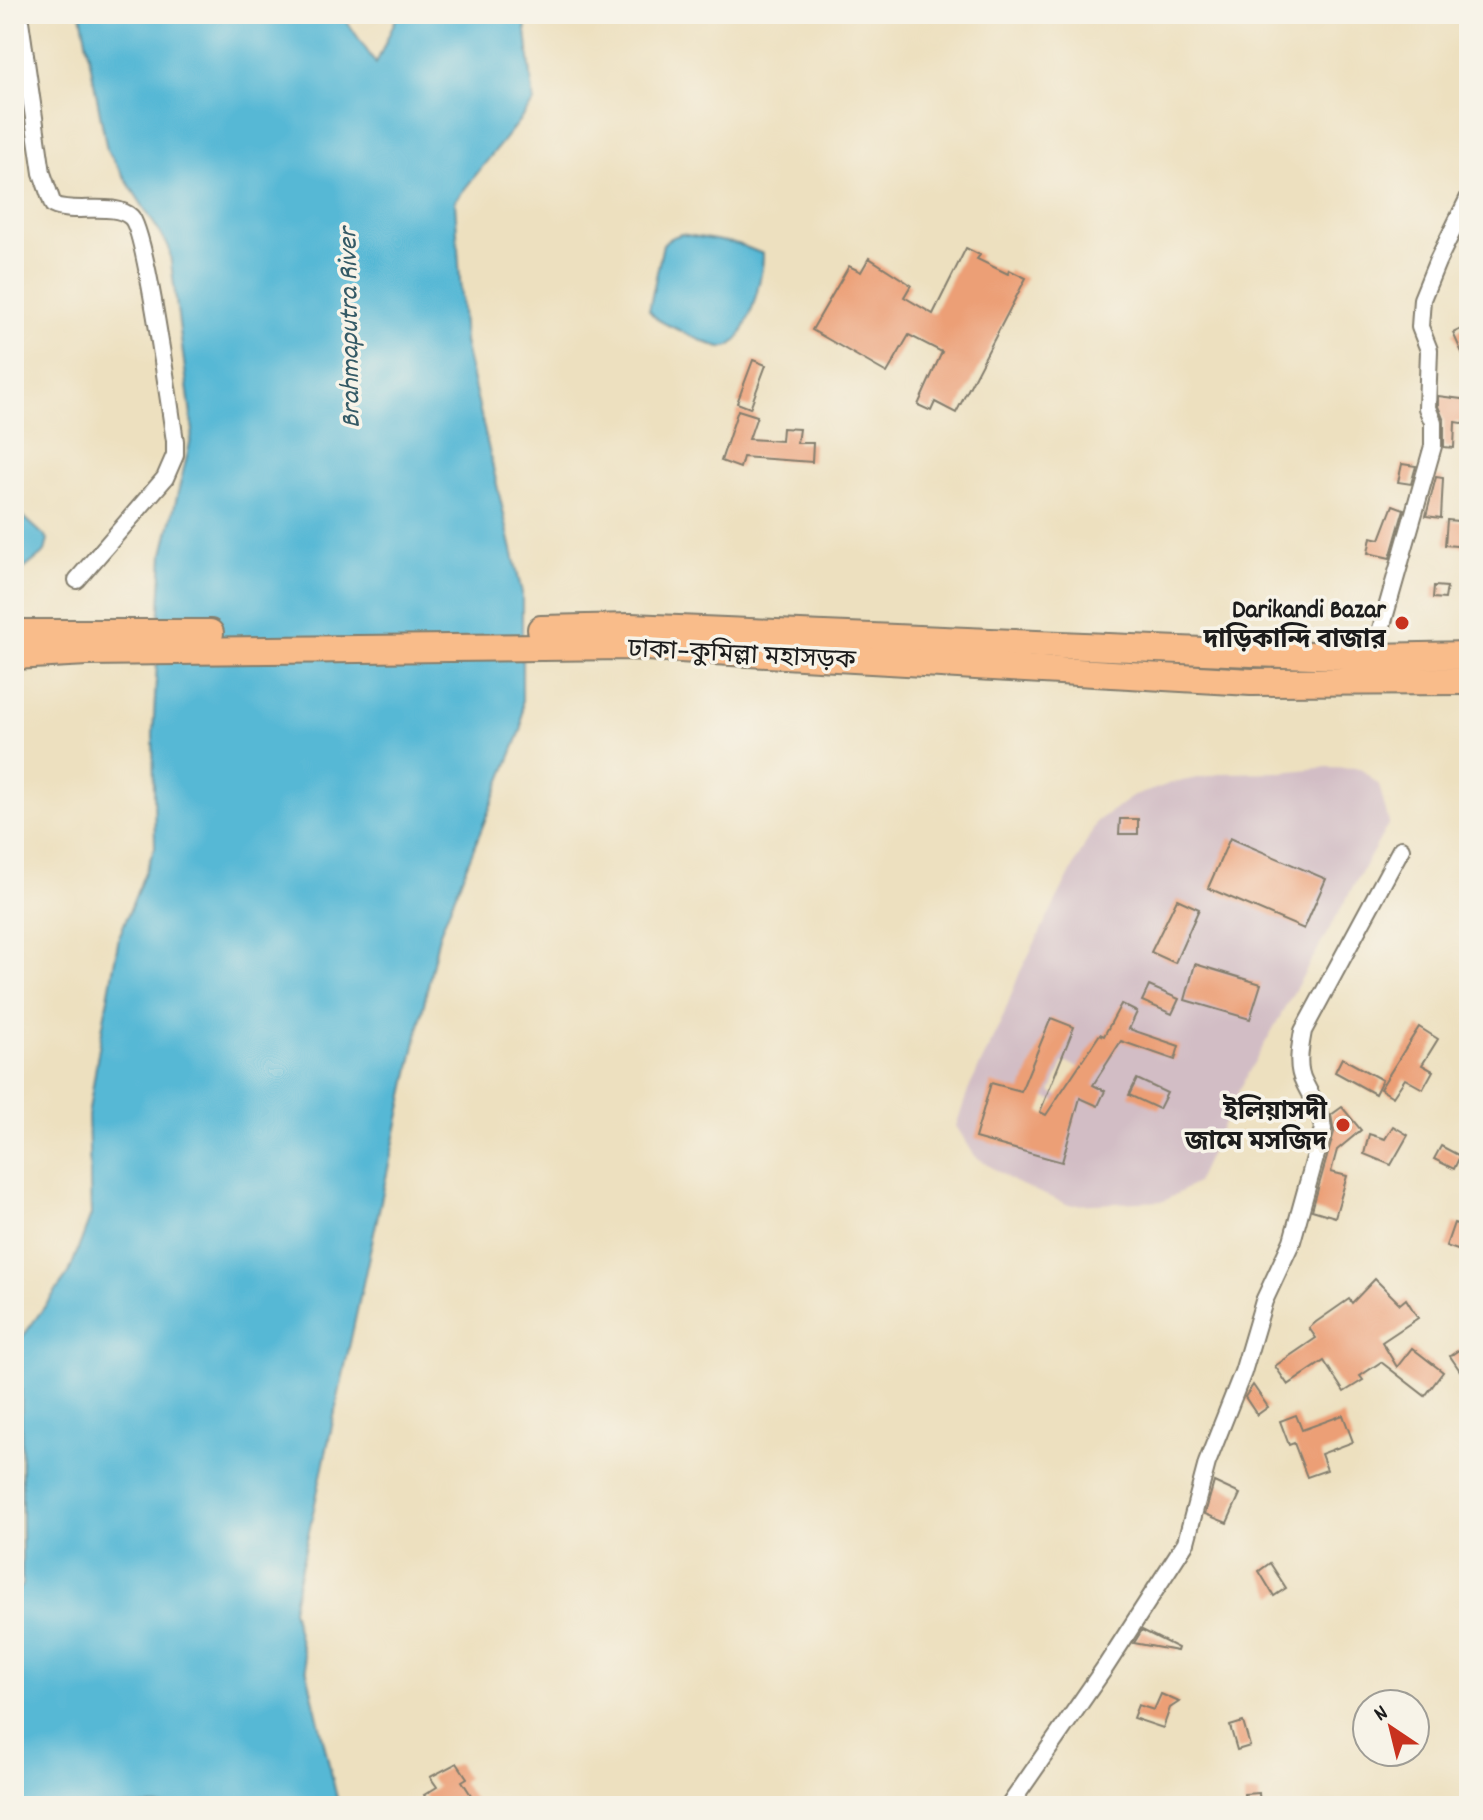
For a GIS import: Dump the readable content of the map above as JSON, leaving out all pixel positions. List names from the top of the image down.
{
  "streets": {
    "highway": ["ঢাকা–কুমিল্লা মহাসড়ক"]
  },
  "water": ["Brahmaputra River"],
  "places": ["Darikandi Bazar দাড়িকান্দি বাজার", "ইলিয়াসদী জামে মসজিদ"],
  "north": "top left"
}
